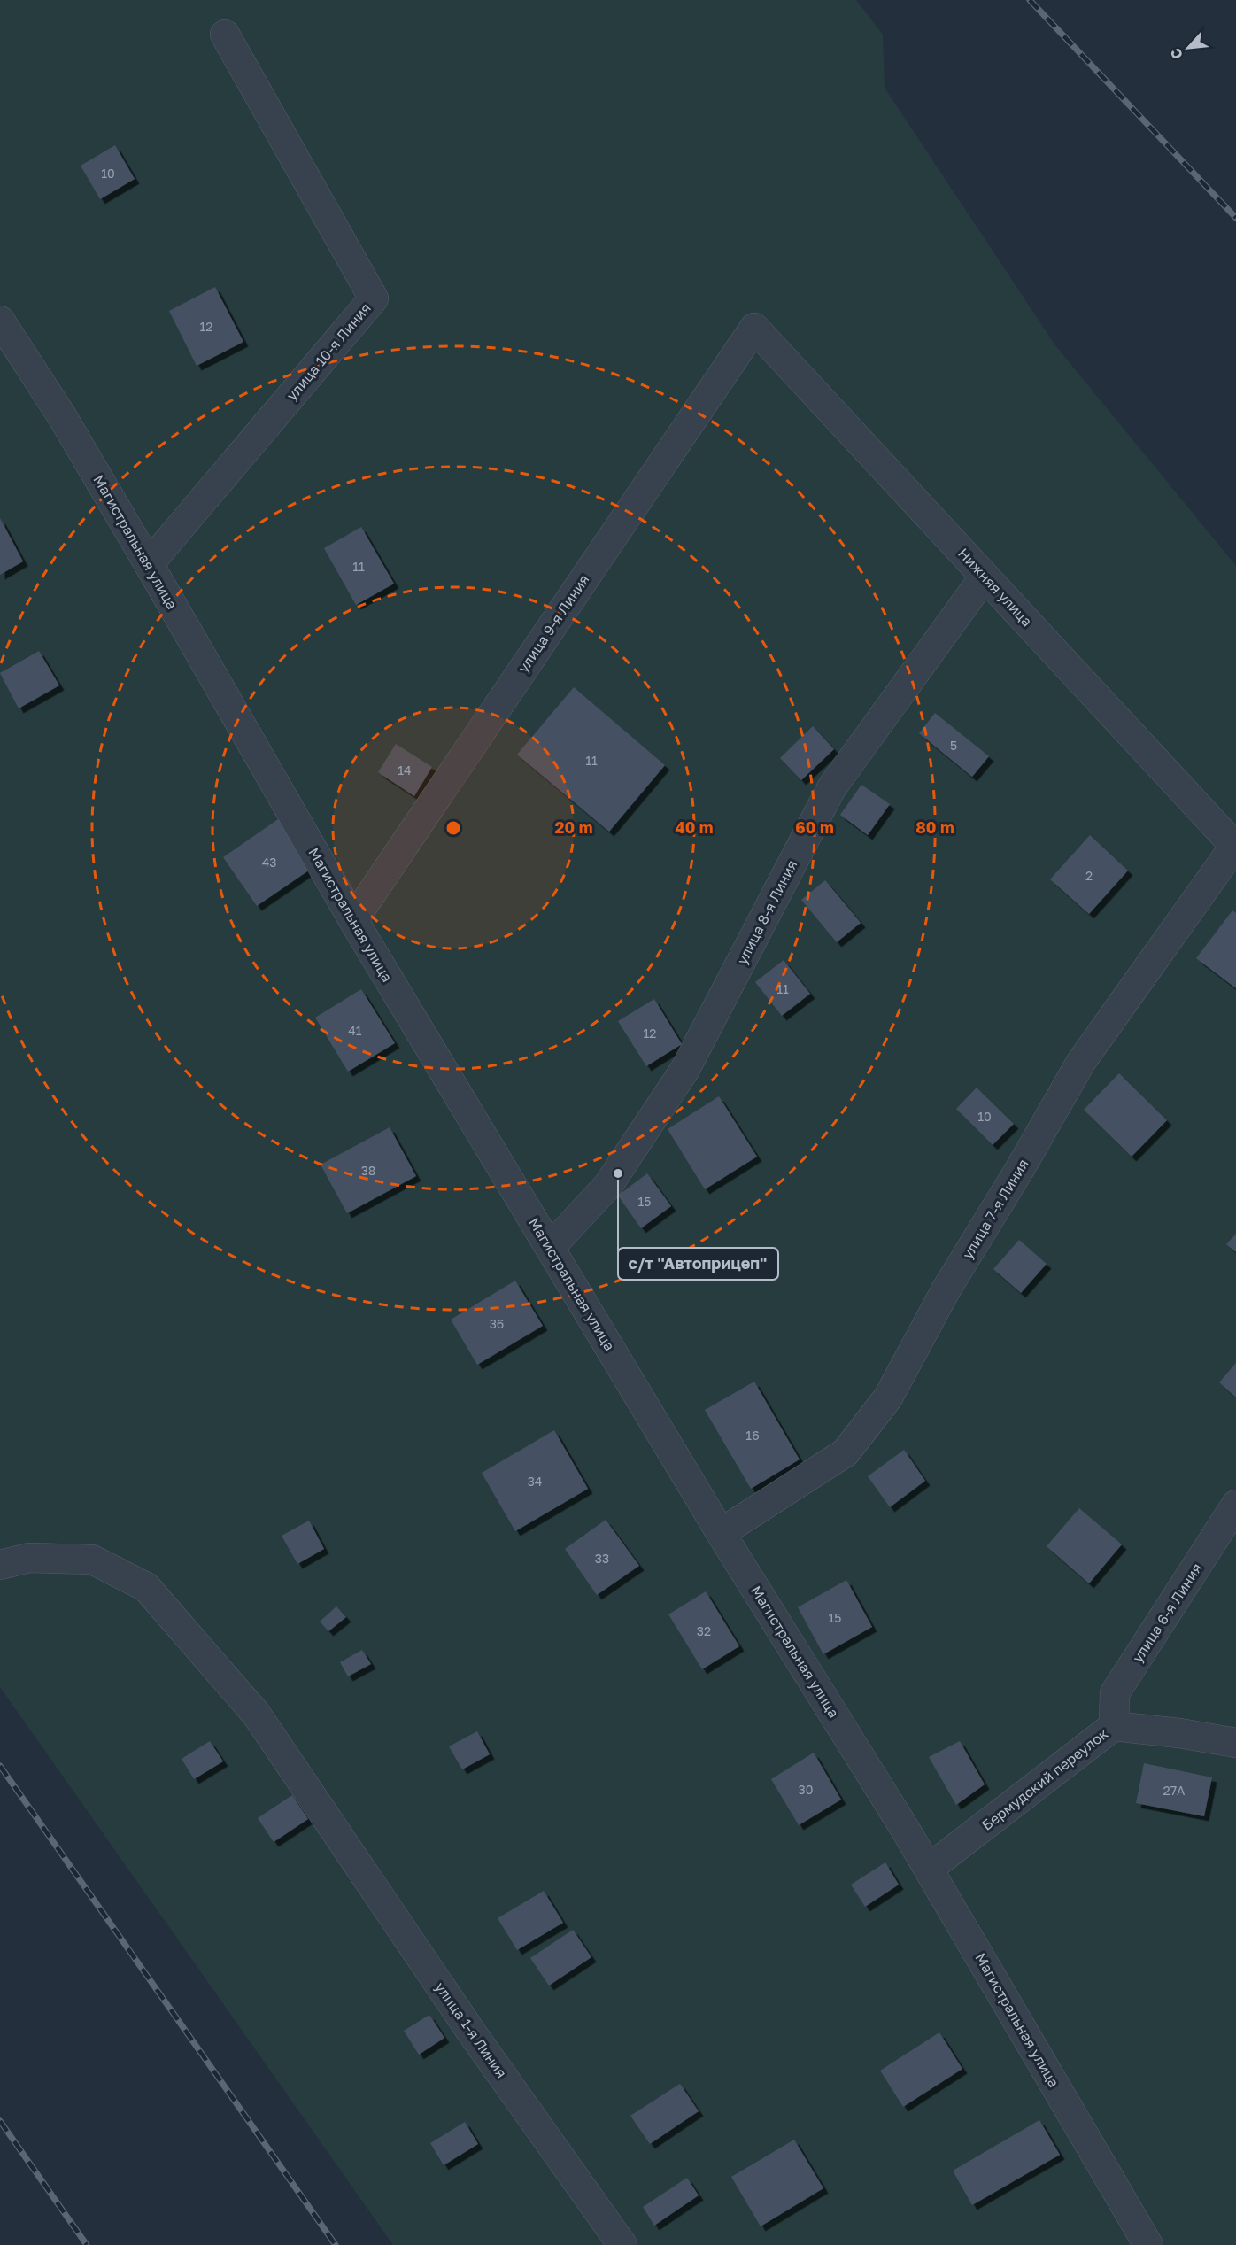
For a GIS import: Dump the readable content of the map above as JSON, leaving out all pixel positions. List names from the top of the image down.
{
  "streets": {
    "street": [
      "улица 10-я Линия",
      "Магистральная улица",
      "Нижняя улица",
      "улица 9-я Линия",
      "улица 8-я Линия",
      "улица 7-я Линия",
      "улица 6-я Линия",
      "Бермудский переулок",
      "улица 1-я Линия"
    ]
  },
  "crossings": [
    ["улица 10-я Линия", "Магистральная улица"],
    ["Магистральная улица", "улица 9-я Линия"],
    ["Магистральная улица", "улица 8-я Линия"],
    ["Магистральная улица", "улица 7-я Линия"],
    ["Магистральная улица", "Бермудский переулок"],
    ["Нижняя улица", "улица 9-я Линия"],
    ["Нижняя улица", "улица 8-я Линия"],
    ["Нижняя улица", "улица 7-я Линия"],
    ["улица 6-я Линия", "Бермудский переулок"]
  ],
  "places": ["с/т \"Автоприцеп\""],
  "house_numbers": [
    "10",
    "12",
    "11",
    "5",
    "11",
    "14",
    "43",
    "2",
    "11",
    "41",
    "12",
    "10",
    "38",
    "15",
    "36",
    "16",
    "34",
    "33",
    "15",
    "32",
    "30",
    "27А"
  ],
  "north": "bottom left",
  "rings": [
    "20 m",
    "40 m",
    "60 m",
    "80 m"
  ]
}
